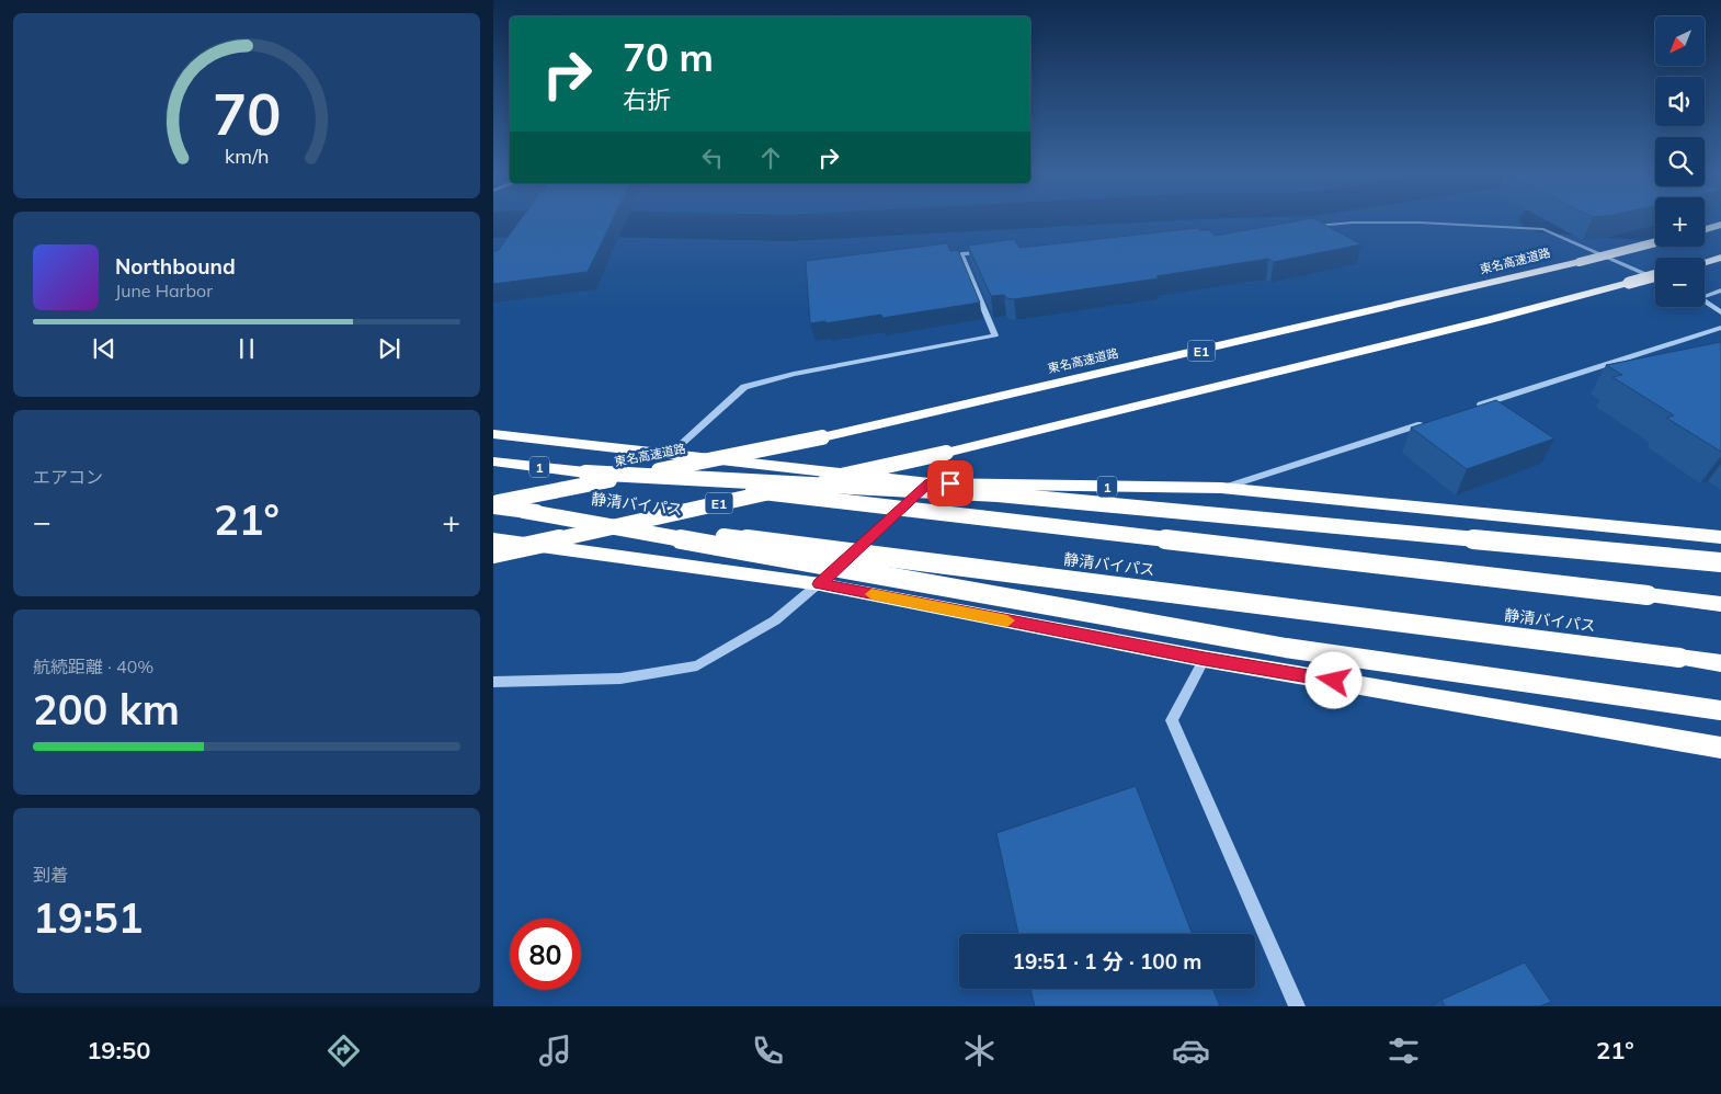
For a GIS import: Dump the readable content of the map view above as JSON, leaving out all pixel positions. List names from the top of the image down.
{
  "streets": {
    "highway": [
      "東名高速道路",
      "E1",
      "1",
      "静清バイパス"
    ]
  },
  "crossings": [
    ["東名高速道路", "静清バイパス"],
    ["1", "静清バイパス"]
  ],
  "north": "bottom left",
  "page": {
    "map_buttons": ["+", "−"],
    "turn": ["70 m", "右折"],
    "song": ["Northbound", "June Harbor"],
    "tile": [
      "エアコン",
      ["航続距離 · 40%", "200 km"],
      ["到着", "19:51"]
    ],
    "heat": ["−", "21°", "+"],
    "limit": "80",
    "trip": "19:51 · 1 分 · 100 m",
    "tabs": ["19:50", "21°"],
    "gauge": ["70", "km/h"]
  }
}
